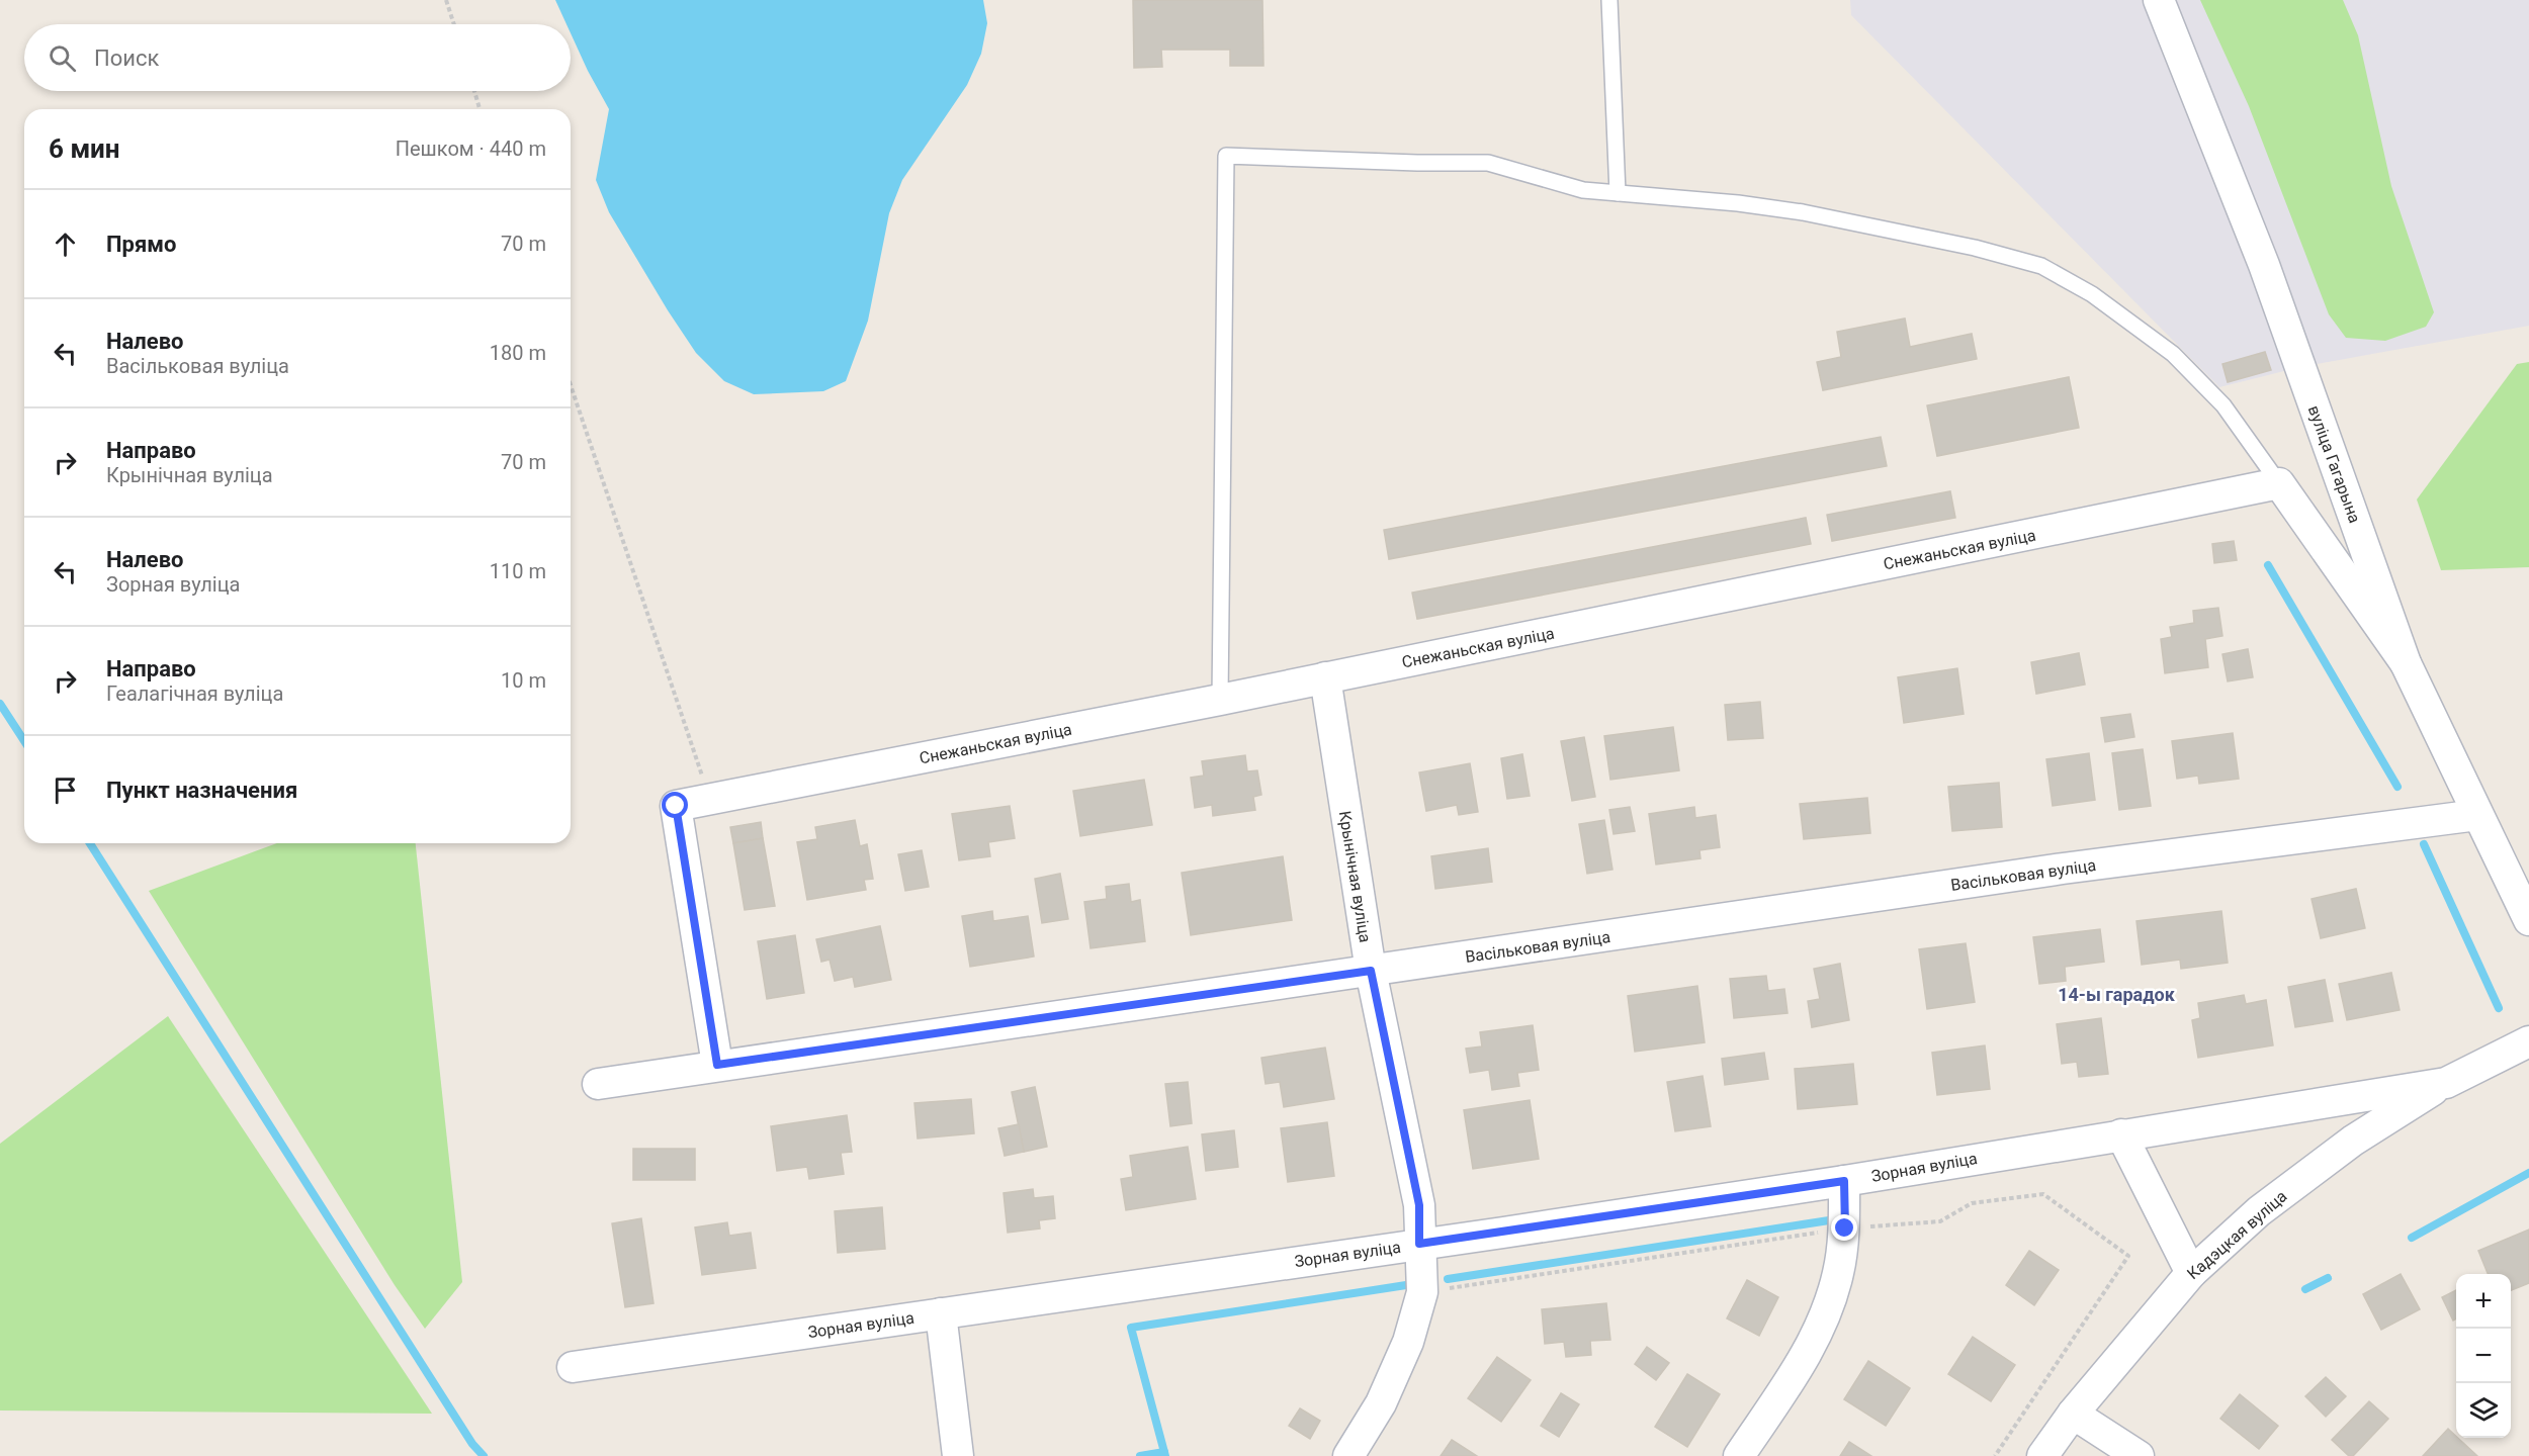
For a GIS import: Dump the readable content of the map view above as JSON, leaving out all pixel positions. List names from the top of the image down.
{
  "streets": {
    "street": [
      "вуліца Гагарына",
      "Снежаньская вуліца",
      "Васільковая вуліца",
      "Крынічная вуліца",
      "Зорная вуліца",
      "Кадэцкая вуліца"
    ]
  },
  "crossings": [
    ["вуліца Гагарына", "Васільковая вуліца"],
    ["Снежаньская вуліца", "Васільковая вуліца"],
    ["Снежаньская вуліца", "Крынічная вуліца"],
    ["Васільковая вуліца", "Крынічная вуліца"],
    ["Крынічная вуліца", "Зорная вуліца"],
    ["Зорная вуліца", "Кадэцкая вуліца"]
  ],
  "districts": ["14-ы гарадок"],
  "page": {
    "search": "Поиск",
    "heading": ["6 мин", "Пешком · 440 m"],
    "list": [
      ["Прямо", "70 m"],
      ["Налево", "Васільковая вуліца", "180 m"],
      ["Направо", "Крынічная вуліца", "70 m"],
      ["Налево", "Зорная вуліца", "110 m"],
      ["Направо", "Геалагічная вуліца", "10 m"],
      "Пункт назначения"
    ],
    "map_buttons": ["+", "−"]
  }
}
